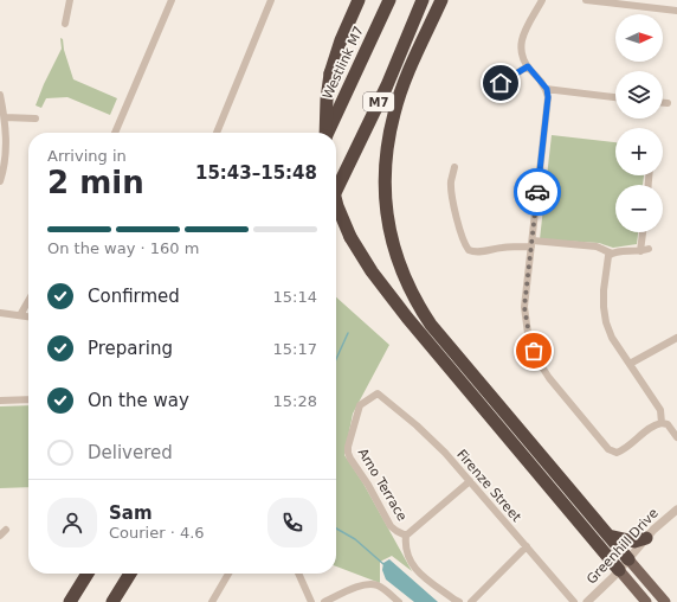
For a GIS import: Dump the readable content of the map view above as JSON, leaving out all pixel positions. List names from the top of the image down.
{
  "streets": {
    "highway": ["Westlink M7", "M7"],
    "street": ["Arno Terrace", "Firenze Street", "Greenhill Drive"]
  },
  "crossings": [
    ["Arno Terrace", "Firenze Street"]
  ],
  "north": "right",
  "page": {
    "map_buttons": ["+", "−"],
    "heading": ["2 min", "Arriving in", "15:43–15:48"],
    "panel": ["Sam", "Courier · 4.6"],
    "bar": "On the way · 160 m",
    "list": [
      ["Confirmed", "15:14"],
      ["Preparing", "15:17"],
      ["On the way", "15:28"],
      "Delivered"
    ]
  }
}
